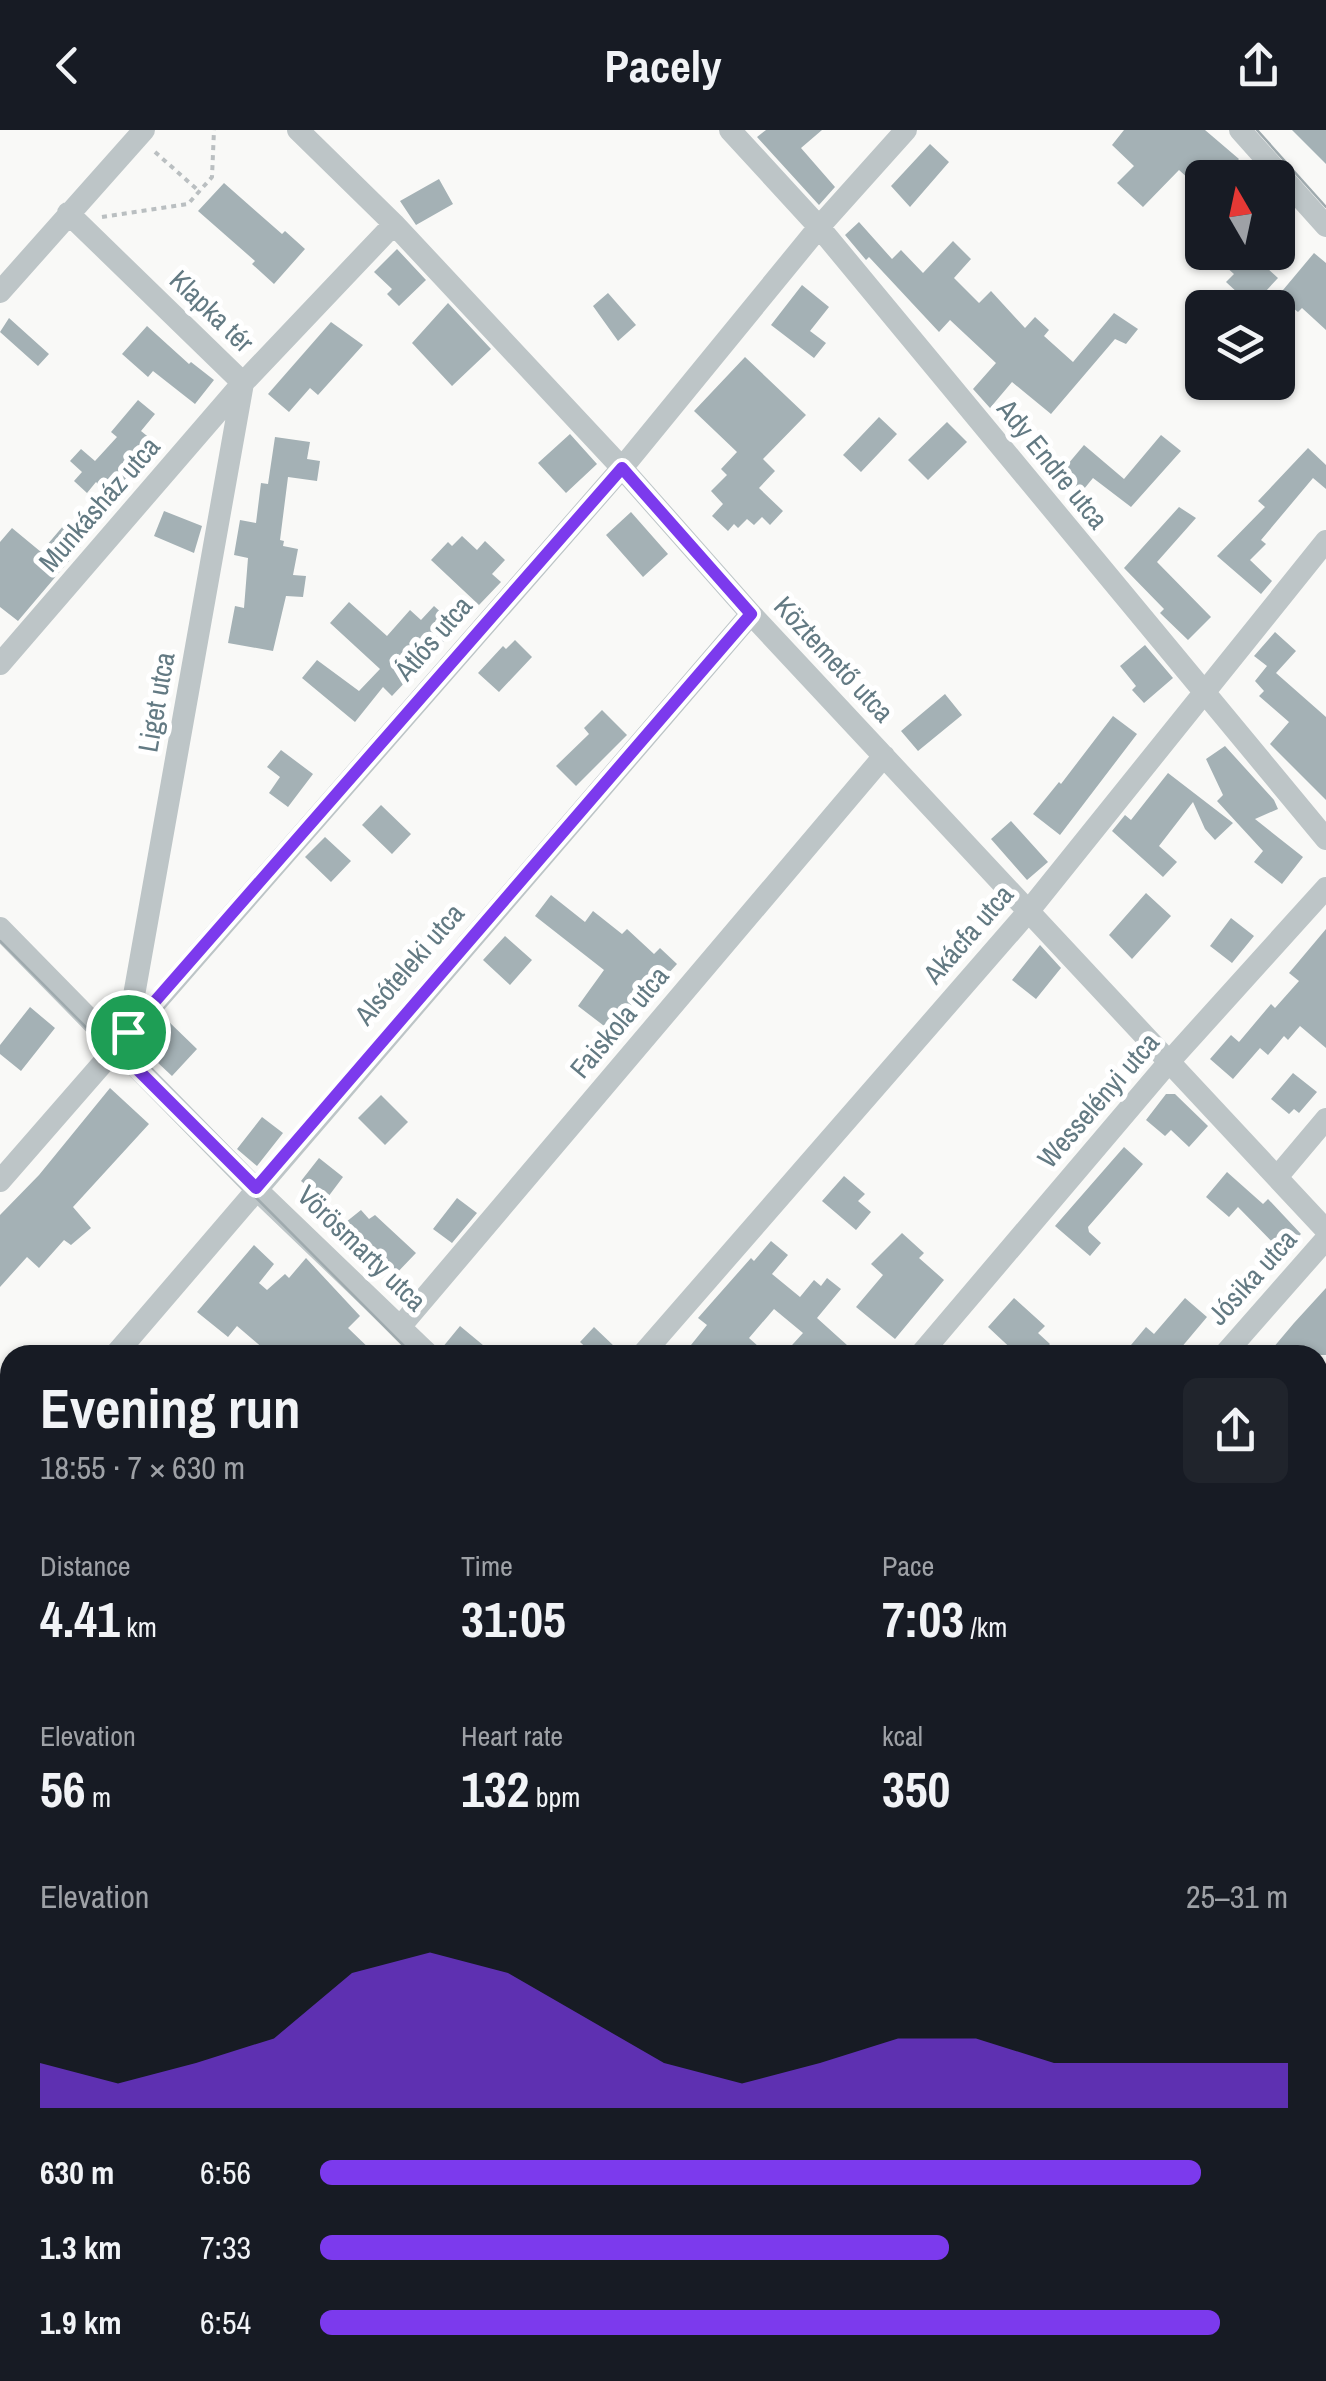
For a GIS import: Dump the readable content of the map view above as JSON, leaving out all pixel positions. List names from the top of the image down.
{
  "streets": {
    "street": [
      "Klapka tér",
      "Ady Endre utca",
      "Munkásház utca",
      "Átlós utca",
      "Köztemető utca",
      "Liget utca",
      "Akácfa utca",
      "Alsóteleki utca",
      "Faiskola utca",
      "Wesselényi utca",
      "Vörösmarty utca",
      "Jósika utca"
    ]
  },
  "crossings": [
    ["Klapka tér", "Munkásház utca"],
    ["Klapka tér", "Köztemető utca"],
    ["Klapka tér", "Liget utca"],
    ["Ady Endre utca", "Átlós utca"],
    ["Ady Endre utca", "Akácfa utca"],
    ["Munkásház utca", "Liget utca"],
    ["Átlós utca", "Köztemető utca"],
    ["Átlós utca", "Liget utca"],
    ["Átlós utca", "Vörösmarty utca"],
    ["Köztemető utca", "Akácfa utca"],
    ["Köztemető utca", "Alsóteleki utca"],
    ["Köztemető utca", "Faiskola utca"],
    ["Köztemető utca", "Wesselényi utca"],
    ["Liget utca", "Vörösmarty utca"],
    ["Alsóteleki utca", "Vörösmarty utca"],
    ["Faiskola utca", "Vörösmarty utca"]
  ],
  "north": "top",
  "page": {
    "header": "Pacely",
    "heading": ["Evening run", "18:55 · 7 × 630 m"],
    "stats": [
      ["Distance", "4.41 km"],
      ["Time", "31:05"],
      ["Pace", "7:03 /km"],
      ["Elevation", "56 m"],
      ["Heart rate", "132 bpm"],
      ["kcal", "350"]
    ],
    "chart": ["Elevation", "25–31 m"],
    "list": [
      {
        "name": "630 m",
        "note": "6:56"
      },
      {
        "name": "1.3 km",
        "note": "7:33"
      },
      {
        "name": "1.9 km",
        "note": "6:54"
      }
    ]
  }
}
